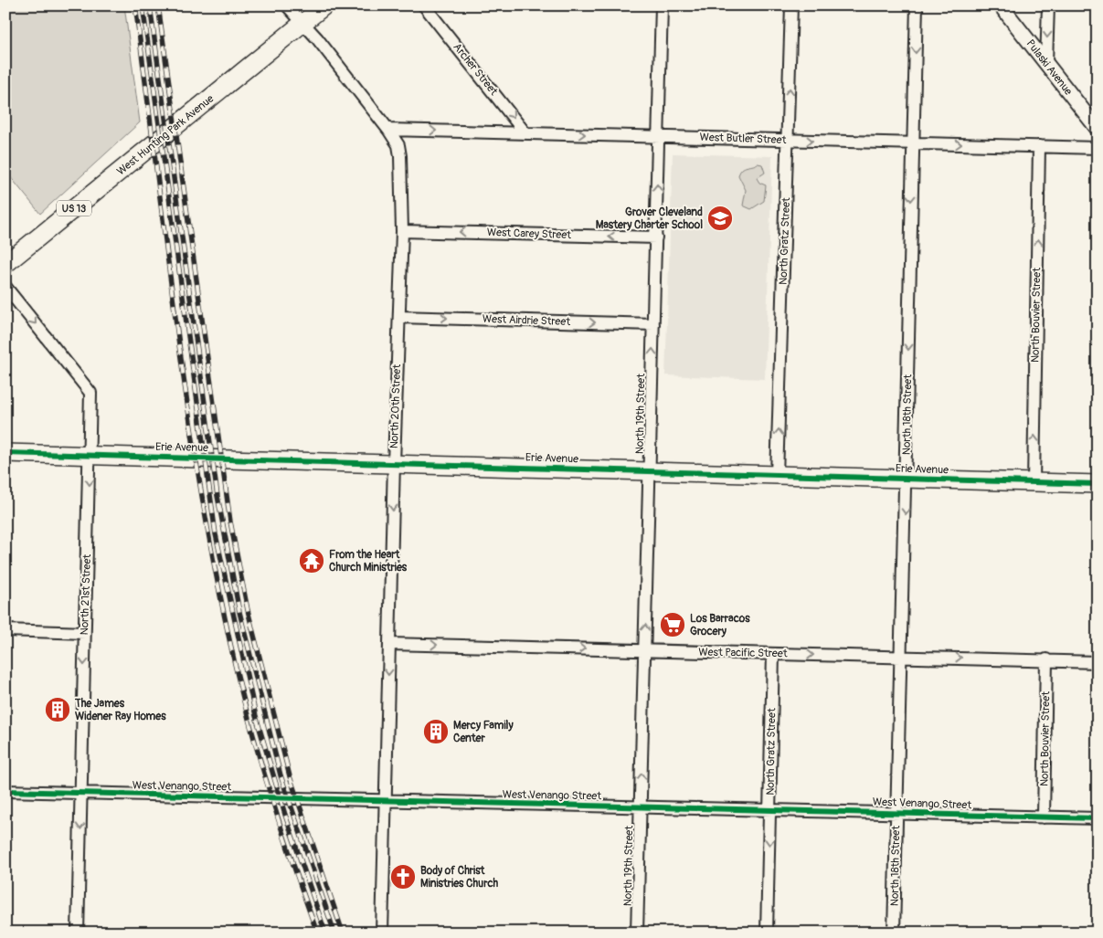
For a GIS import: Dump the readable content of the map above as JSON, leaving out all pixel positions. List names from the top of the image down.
{
  "streets": {
    "main road": ["West Hunting Park Avenue", "US 13", "Erie Avenue"],
    "street": [
      "Pulaski Avenue",
      "Archer Street",
      "West Butler Street",
      "West Carey Street",
      "North Gratz Street",
      "North Bouvier Street",
      "West Airdrie Street",
      "North 20th Street",
      "North 19th Street",
      "North 18th Street",
      "North 21st Street",
      "West Pacific Street",
      "West Venango Street"
    ]
  },
  "crossings": [
    ["Archer Street", "West Butler Street"],
    ["West Hunting Park Avenue", "North 20th Street"],
    ["West Butler Street", "North Gratz Street"],
    ["West Butler Street", "North Bouvier Street"],
    ["West Butler Street", "North 20th Street"],
    ["West Butler Street", "North 19th Street"],
    ["West Butler Street", "North 18th Street"],
    ["West Carey Street", "North 20th Street"],
    ["West Carey Street", "North 19th Street"],
    ["North Gratz Street", "Erie Avenue"],
    ["North Gratz Street", "West Pacific Street"],
    ["North Gratz Street", "West Venango Street"],
    ["North Bouvier Street", "Erie Avenue"],
    ["North Bouvier Street", "West Pacific Street"],
    ["North Bouvier Street", "West Venango Street"],
    ["West Airdrie Street", "North 20th Street"],
    ["West Airdrie Street", "North 19th Street"],
    ["North 20th Street", "Erie Avenue"],
    ["North 20th Street", "West Pacific Street"],
    ["North 20th Street", "West Venango Street"],
    ["North 19th Street", "Erie Avenue"],
    ["North 19th Street", "West Pacific Street"],
    ["North 19th Street", "West Venango Street"],
    ["North 18th Street", "Erie Avenue"],
    ["North 18th Street", "West Pacific Street"],
    ["North 18th Street", "West Venango Street"],
    ["Erie Avenue", "North 21st Street"],
    ["North 21st Street", "West Venango Street"]
  ],
  "one_way": [
    "Archer Street",
    "West Butler Street",
    "West Carey Street",
    "North Bouvier Street",
    "West Airdrie Street",
    "North 19th Street",
    "North 18th Street",
    "North 21st Street",
    "West Pacific Street"
  ],
  "places": {
    "school or university": ["Grover Cleveland Mastery Charter School"],
    "temple": ["From the Heart Church Ministries"],
    "supermarket": ["Los Barracos Grocery"],
    "building": ["The James Widener Ray Homes", "Mercy Family Center"],
    "church": ["Body of Christ Ministries Church"]
  }
}
